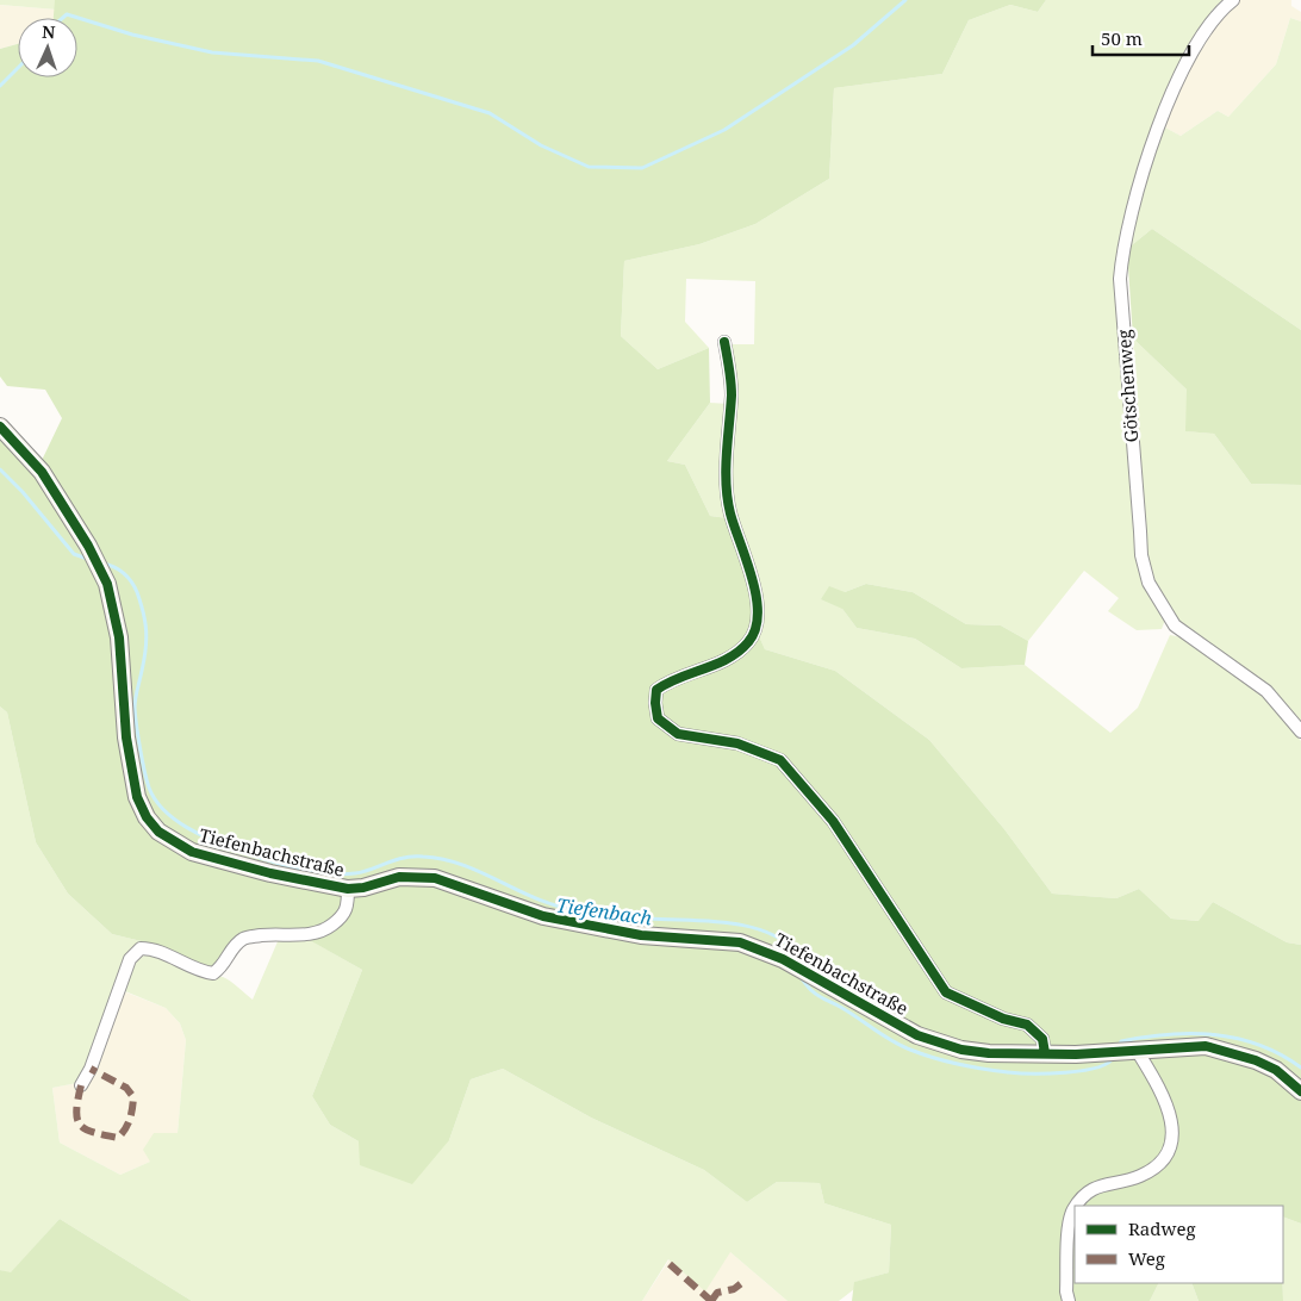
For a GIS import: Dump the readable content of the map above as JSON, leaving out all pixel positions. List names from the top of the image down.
{
  "streets": {
    "street": ["Götschenweg", "Tiefenbachstraße"]
  },
  "water": ["Tiefenbach"],
  "legend": ["Radweg", "Weg"],
  "scale_bar": "50 m",
  "north": "top"
}
